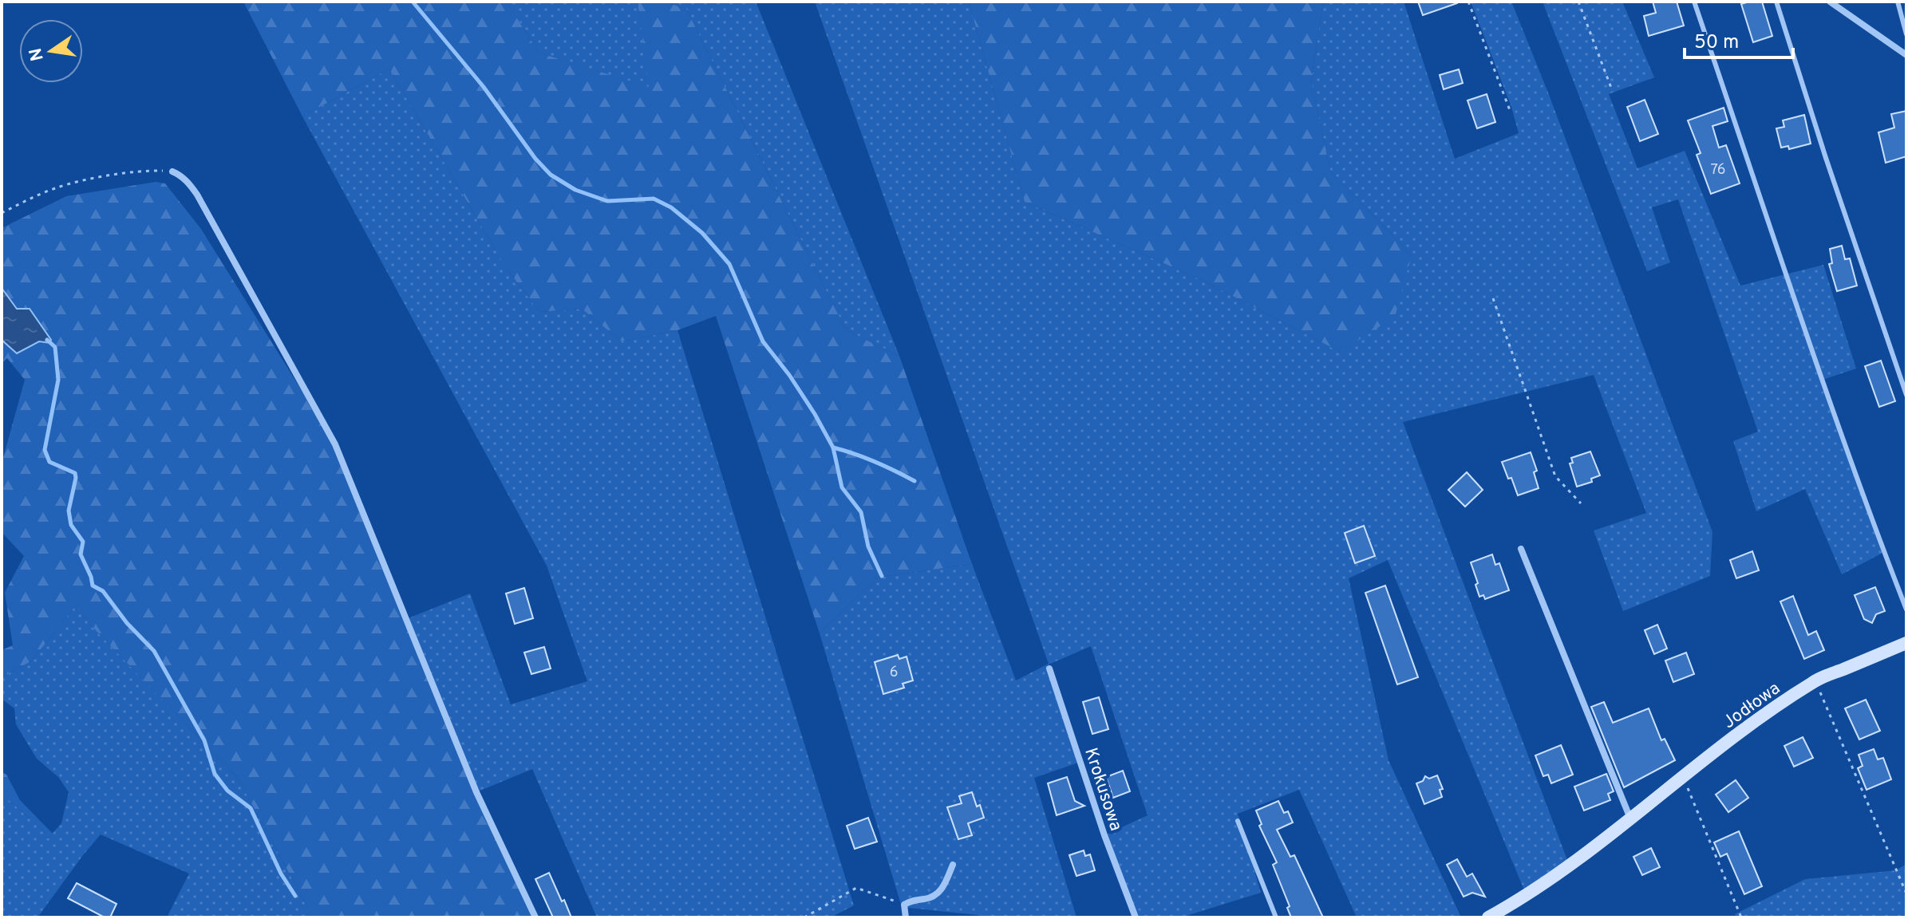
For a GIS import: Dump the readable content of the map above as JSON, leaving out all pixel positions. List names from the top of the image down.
{
  "streets": {
    "street": ["Jodłowa", "Krokusowa"]
  },
  "house_numbers": ["76", "6"],
  "scale_bar": "50 m",
  "north": "left"
}
